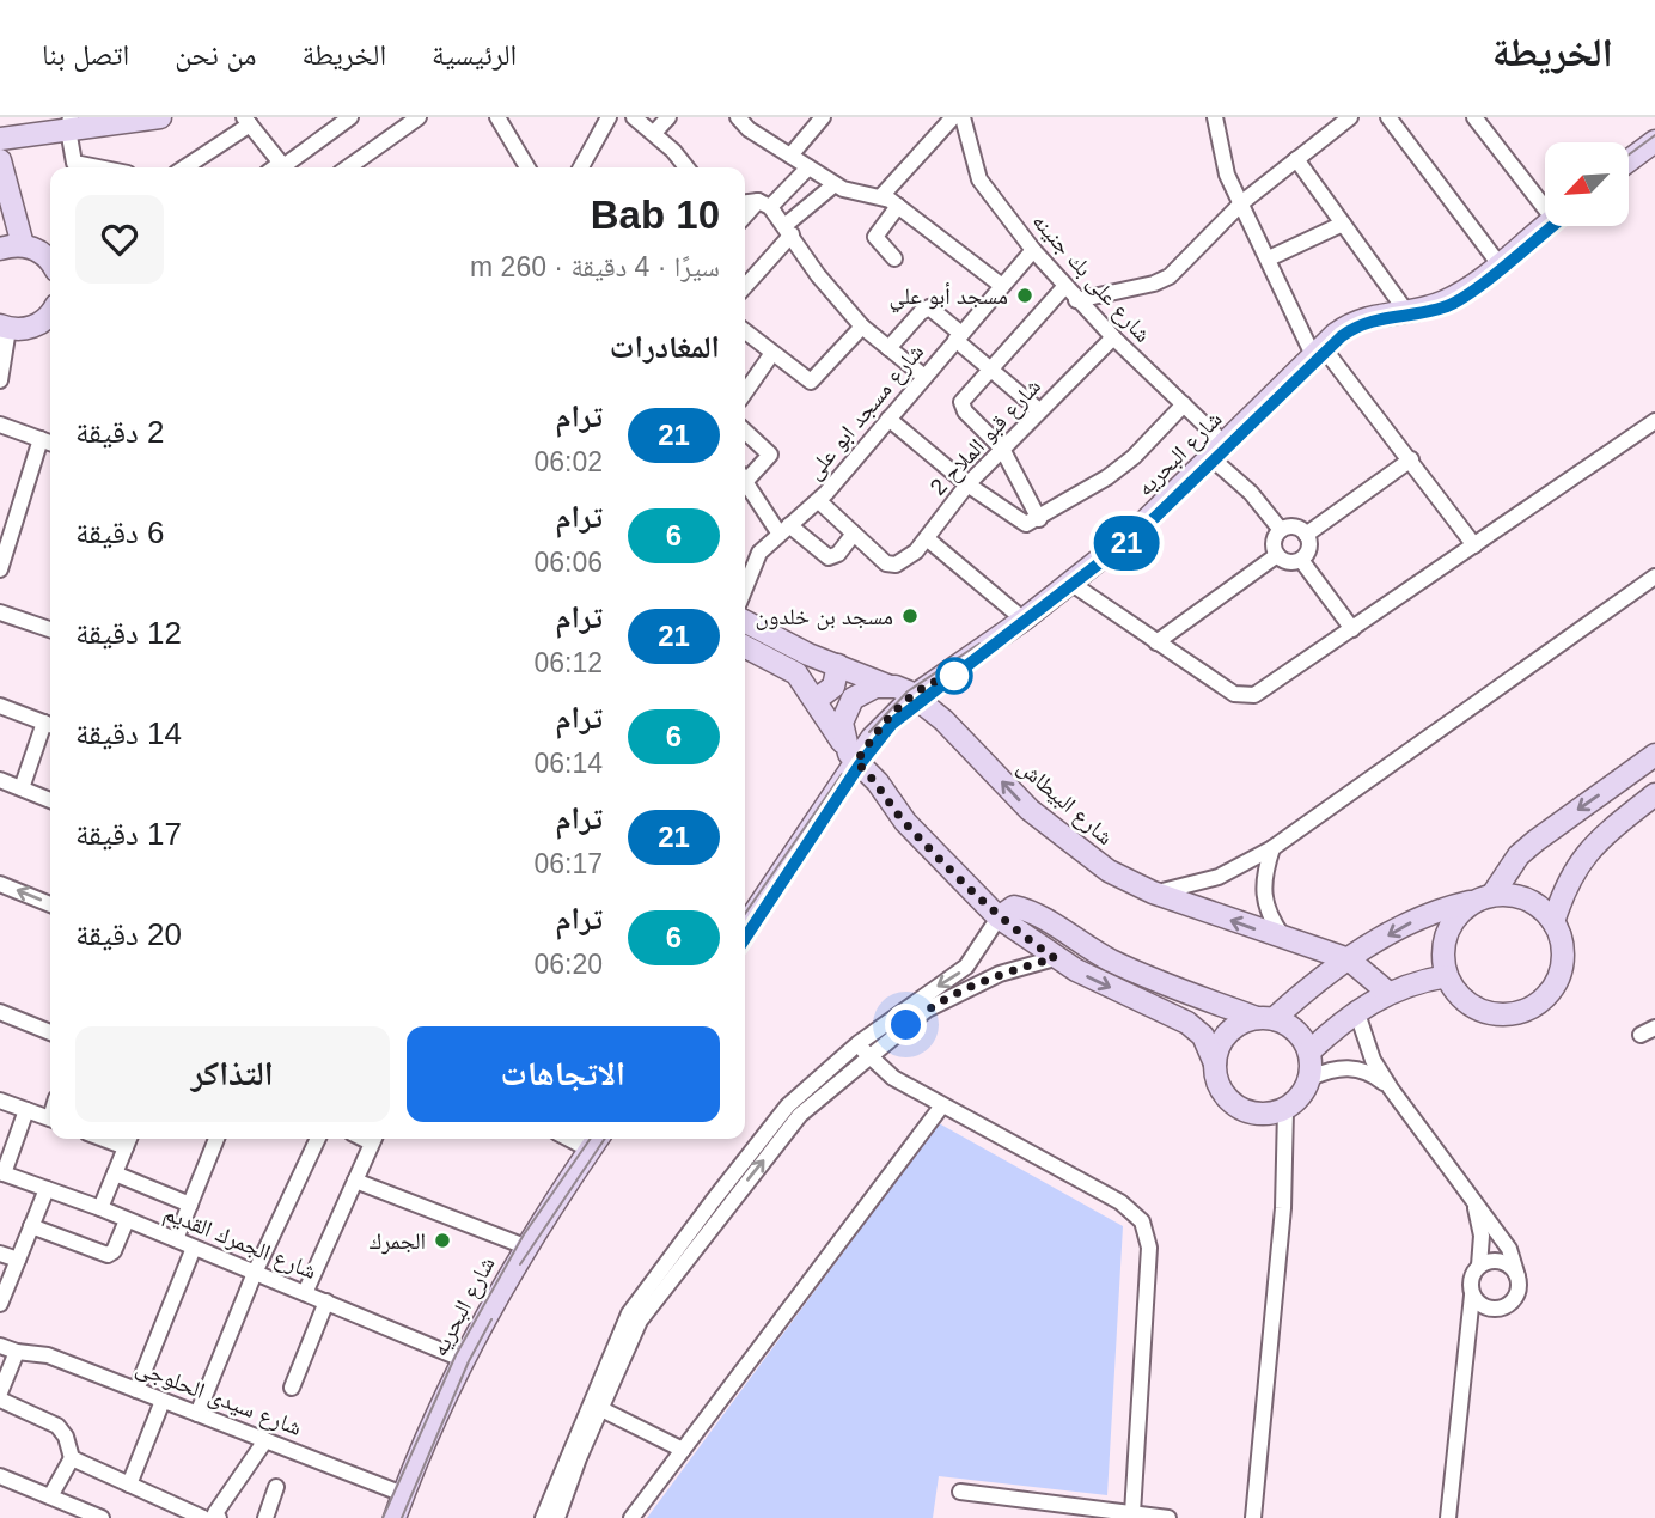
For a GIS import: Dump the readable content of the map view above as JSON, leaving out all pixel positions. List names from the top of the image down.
{
  "streets": {
    "street": [
      "شارع على بك جنينه",
      "شارع مسجد ابو على",
      "شارع قبو الملاح 2",
      "شارع البحريه",
      "شارع البيطاش",
      "شارع الجمرك القديم",
      "شارع سيدى الحلوجى"
    ]
  },
  "crossings": [
    ["شارع على بك جنينه", "شارع مسجد ابو على"],
    ["شارع على بك جنينه", "شارع قبو الملاح 2"],
    ["شارع على بك جنينه", "شارع البحريه"],
    ["شارع البحريه", "شارع البيطاش"],
    ["شارع البحريه", "شارع الجمرك القديم"],
    ["شارع البحريه", "شارع سيدى الحلوجى"]
  ],
  "places": ["مسجد أبو علي", "مسجد بن خلدون", "الجمرك"],
  "lines": ["tram line 21"],
  "north": "bottom left",
  "page": {
    "header": "الخريطة",
    "nav": [
      "الرئيسية",
      "الخريطة",
      "من نحن",
      "اتصل بنا"
    ],
    "on_map": "21",
    "heading": [
      ["Bab 10", "سيرًا · 4 دقيقة · 260 m"],
      "المغادرات"
    ],
    "list": [
      {
        "mark": "21",
        "name": "ترام",
        "note": "06:02",
        "value": "2 دقيقة"
      },
      {
        "mark": "6",
        "name": "ترام",
        "note": "06:06",
        "value": "6 دقيقة"
      },
      {
        "mark": "21",
        "name": "ترام",
        "note": "06:12",
        "value": "12 دقيقة"
      },
      {
        "mark": "6",
        "name": "ترام",
        "note": "06:14",
        "value": "14 دقيقة"
      },
      {
        "mark": "21",
        "name": "ترام",
        "note": "06:17",
        "value": "17 دقيقة"
      },
      {
        "mark": "6",
        "name": "ترام",
        "note": "06:20",
        "value": "20 دقيقة"
      }
    ],
    "buttons": ["الاتجاهات", "التذاكر"]
  }
}
